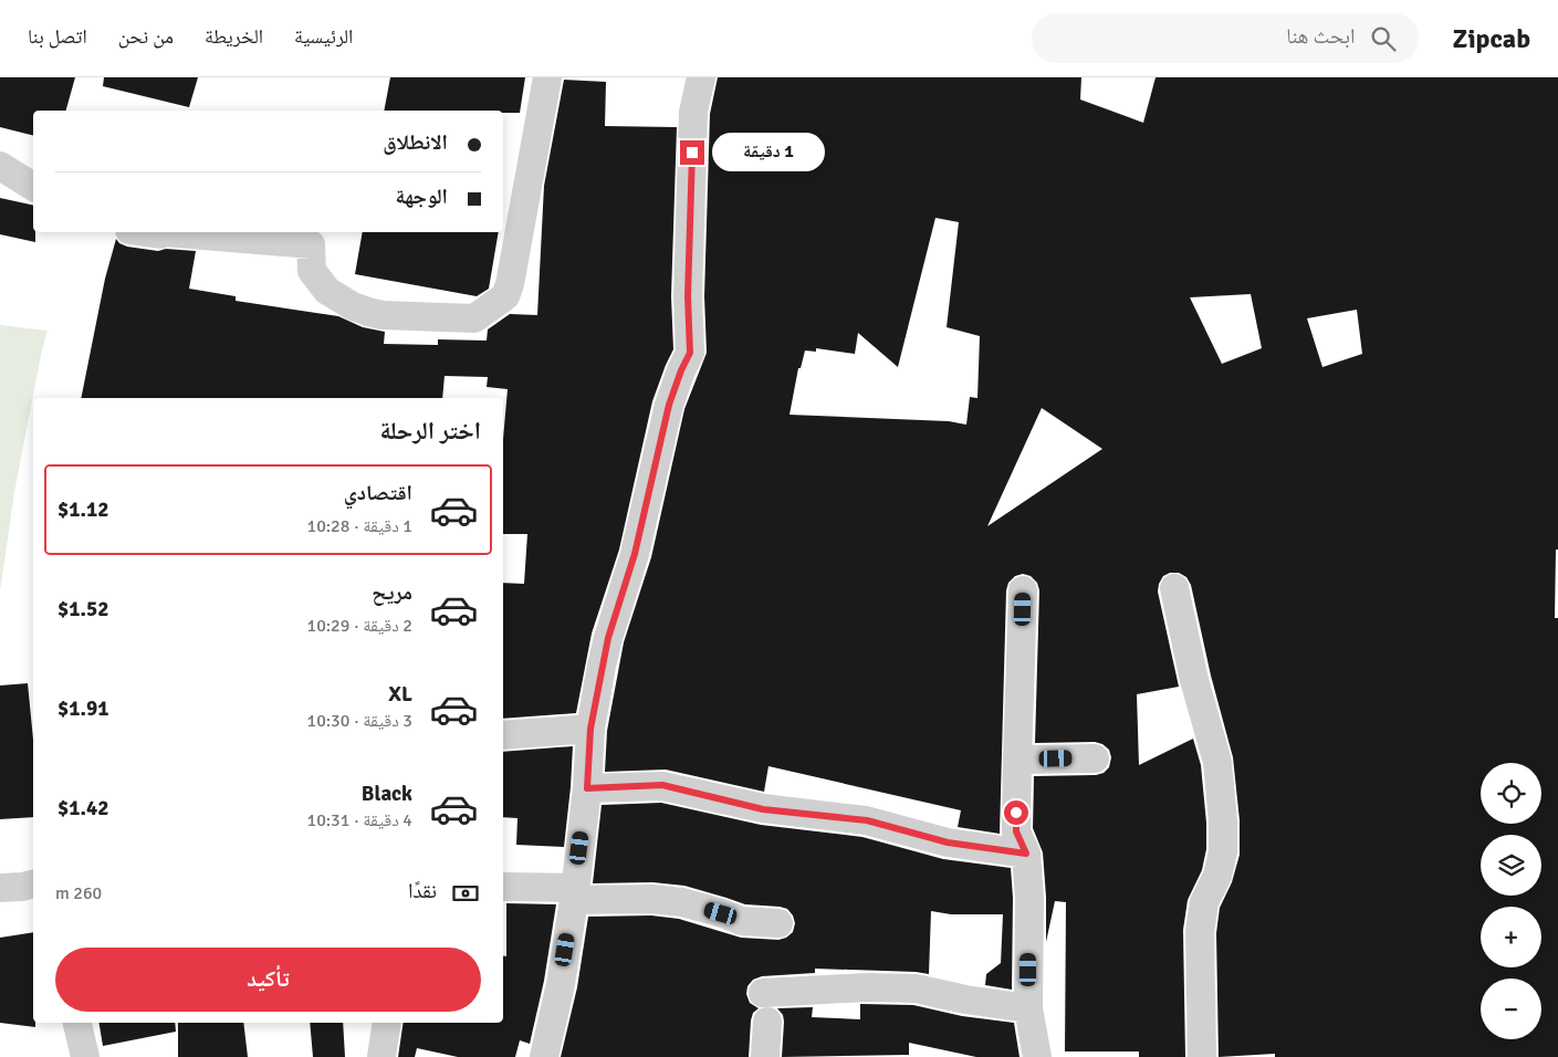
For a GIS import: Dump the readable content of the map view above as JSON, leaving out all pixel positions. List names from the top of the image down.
{
  "page": {
    "header": "Zipcab",
    "search": "ابحث هنا",
    "nav": [
      "الرئيسية",
      "الخريطة",
      "من نحن",
      "اتصل بنا"
    ],
    "banner": ["الانطلاق", "الوجهة"],
    "bubble": "1 دقيقة",
    "heading": "اختر الرحلة",
    "list": [
      {
        "name": "اقتصادي",
        "note": "1 دقيقة · 10:28",
        "value": "$1.12"
      },
      {
        "name": "مريح",
        "note": "2 دقيقة · 10:29",
        "value": "$1.52"
      },
      {
        "name": "XL",
        "note": "3 دقيقة · 10:30",
        "value": "$1.91"
      },
      {
        "name": "Black",
        "note": "4 دقيقة · 10:31",
        "value": "$1.42"
      }
    ],
    "map_buttons": ["+", "−"],
    "pay": ["نقدًا", "260 m"],
    "buttons": "تأكيد"
  }
}
